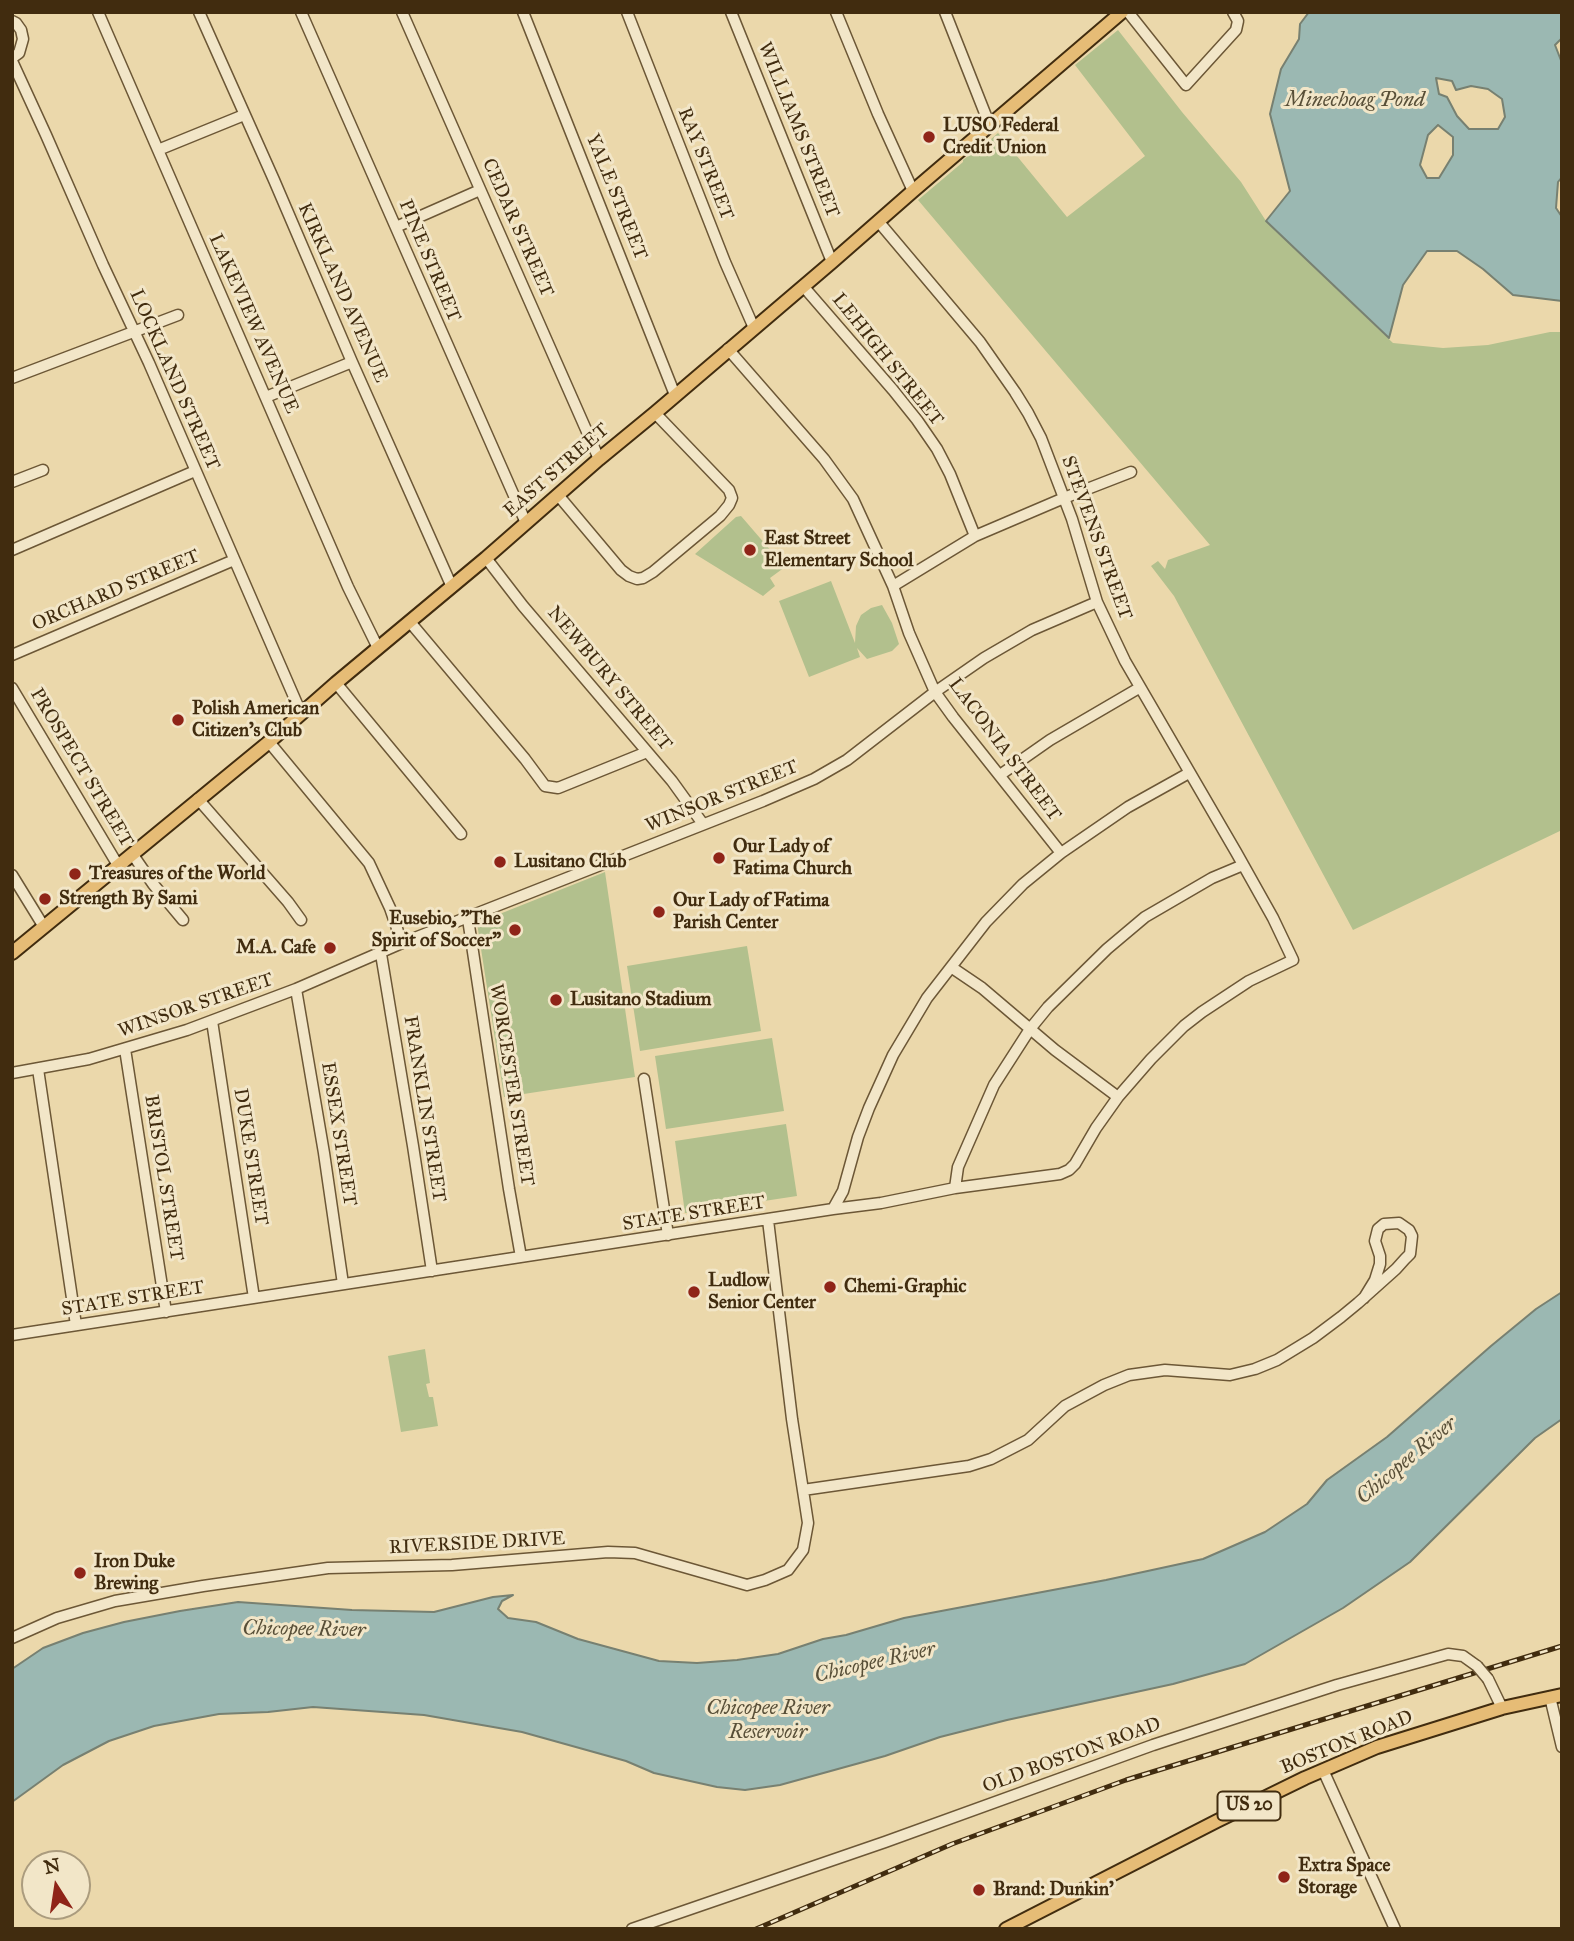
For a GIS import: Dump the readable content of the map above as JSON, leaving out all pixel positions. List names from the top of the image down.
{
  "streets": {
    "main road": ["EAST STREET", "BOSTON ROAD", "US 20"],
    "street": [
      "WILLIAMS STREET",
      "RAY STREET",
      "YALE STREET",
      "CEDAR STREET",
      "PINE STREET",
      "KIRKLAND AVENUE",
      "LAKEVIEW AVENUE",
      "LEHIGH STREET",
      "LOCKLAND STREET",
      "STEVENS STREET",
      "ORCHARD STREET",
      "NEWBURY STREET",
      "LACONIA STREET",
      "PROSPECT STREET",
      "WINSOR STREET",
      "WORCESTER STREET",
      "FRANKLIN STREET",
      "ESSEX STREET",
      "DUKE STREET",
      "BRISTOL STREET",
      "STATE STREET",
      "RIVERSIDE DRIVE",
      "OLD BOSTON ROAD"
    ]
  },
  "crossings": [
    ["WILLIAMS STREET", "EAST STREET"],
    ["RAY STREET", "EAST STREET"],
    ["YALE STREET", "EAST STREET"],
    ["CEDAR STREET", "EAST STREET"],
    ["PINE STREET", "EAST STREET"],
    ["KIRKLAND AVENUE", "EAST STREET"],
    ["LAKEVIEW AVENUE", "EAST STREET"],
    ["LEHIGH STREET", "EAST STREET"],
    ["LOCKLAND STREET", "EAST STREET"],
    ["LOCKLAND STREET", "ORCHARD STREET"],
    ["EAST STREET", "STEVENS STREET"],
    ["EAST STREET", "NEWBURY STREET"],
    ["EAST STREET", "LACONIA STREET"],
    ["EAST STREET", "PROSPECT STREET"],
    ["STEVENS STREET", "WINSOR STREET"],
    ["STEVENS STREET", "STATE STREET"],
    ["NEWBURY STREET", "WINSOR STREET"],
    ["LACONIA STREET", "WINSOR STREET"],
    ["WINSOR STREET", "WORCESTER STREET"],
    ["WINSOR STREET", "FRANKLIN STREET"],
    ["WINSOR STREET", "ESSEX STREET"],
    ["WINSOR STREET", "DUKE STREET"],
    ["WINSOR STREET", "BRISTOL STREET"],
    ["WORCESTER STREET", "STATE STREET"],
    ["FRANKLIN STREET", "STATE STREET"],
    ["ESSEX STREET", "STATE STREET"],
    ["DUKE STREET", "STATE STREET"],
    ["BRISTOL STREET", "STATE STREET"],
    ["STATE STREET", "RIVERSIDE DRIVE"],
    ["BOSTON ROAD", "OLD BOSTON ROAD"]
  ],
  "water": ["Minechoag Pond", "Chicopee River", "Chicopee River Reservoir"],
  "places": [
    "LUSO Federal Credit Union",
    "East Street Elementary School",
    "Polish American Citizen's Club",
    "Our Lady of Fatima Church",
    "Lusitano Club",
    "Treasures of the World",
    "Strength By Sami",
    "Our Lady of Fatima Parish Center",
    "Eusebio, \"The Spirit of Soccer\"",
    "M.A. Cafe",
    "Lusitano Stadium",
    "Chemi-Graphic",
    "Ludlow Senior Center",
    "Iron Duke Brewing",
    "Extra Space Storage",
    "Brand: Dunkin'"
  ],
  "north": "top"
}
